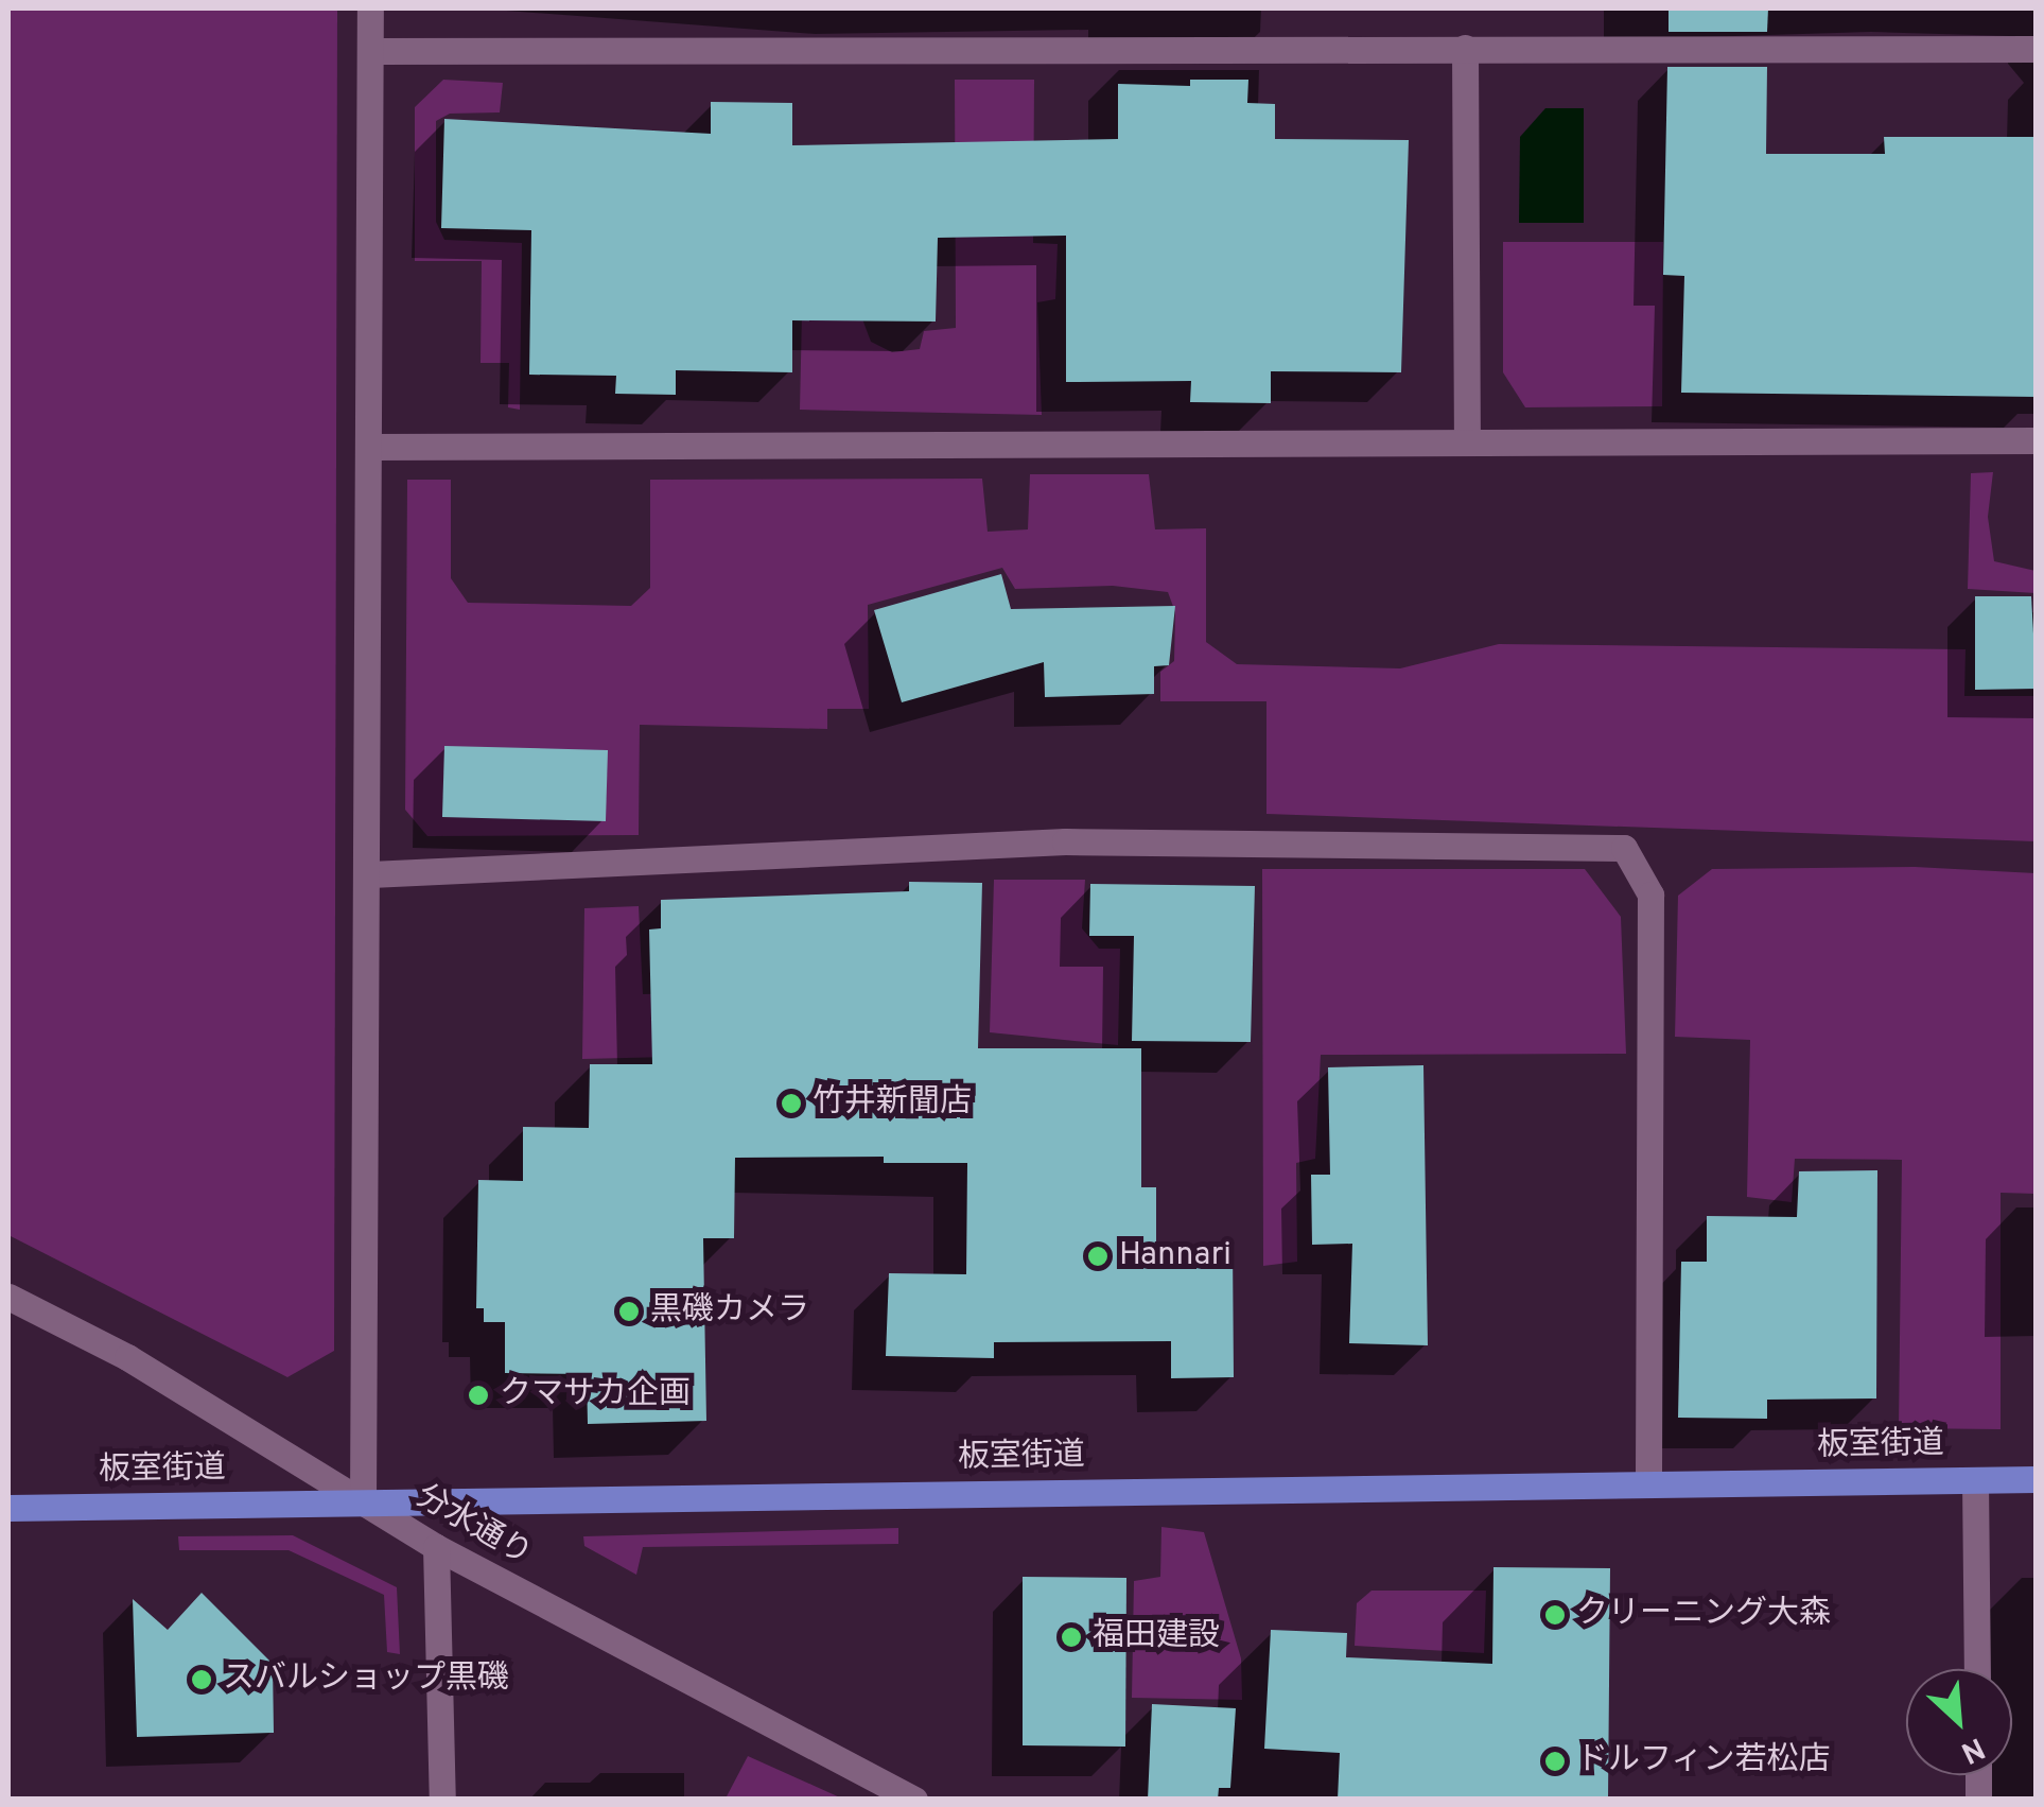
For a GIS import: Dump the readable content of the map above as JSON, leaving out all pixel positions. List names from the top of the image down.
{
  "streets": {
    "main road": ["板室街道"],
    "street": ["分水通り"]
  },
  "crossings": [
    ["板室街道", "分水通り"]
  ],
  "places": [
    "竹井新聞店",
    "Hannari",
    "黒磯カメラ",
    "クマサカ企画",
    "クリーニング大森",
    "福田建設",
    "スバルショップ黒磯",
    "ドルフィン若松店"
  ],
  "north": "bottom right"
}
